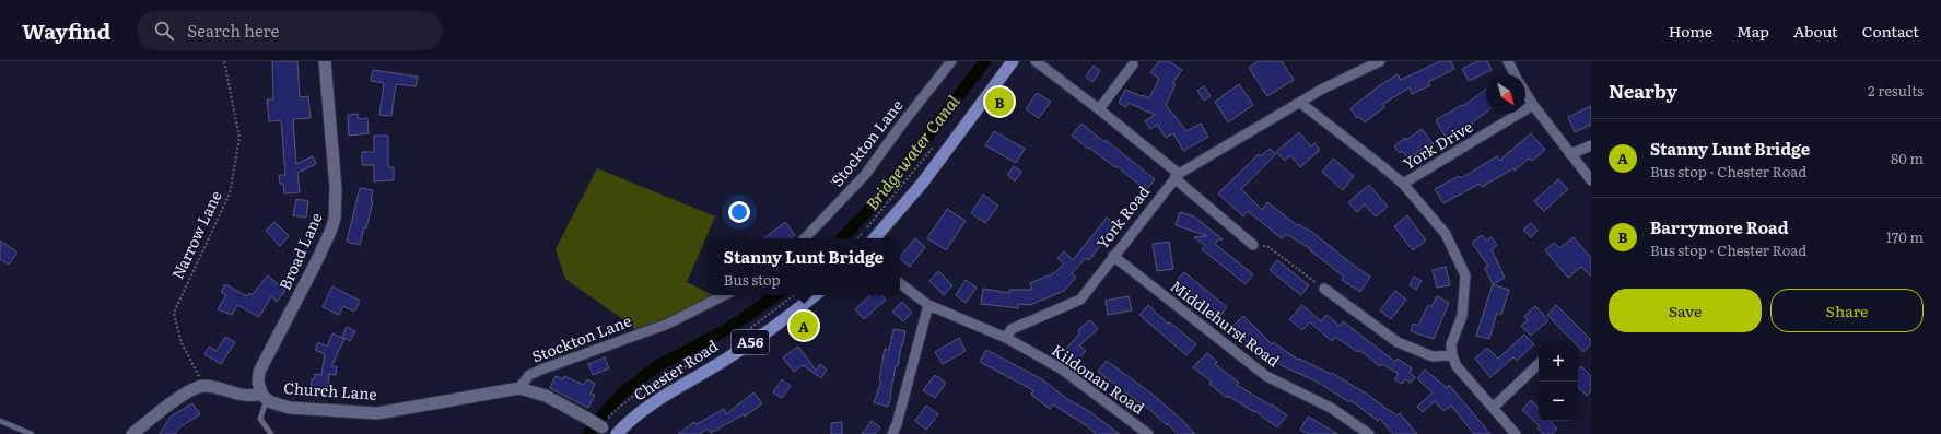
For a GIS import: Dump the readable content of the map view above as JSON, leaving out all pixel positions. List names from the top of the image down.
{
  "streets": {
    "main road": ["A56", "Chester Road"],
    "street": [
      "Stockton Lane",
      "York Drive",
      "York Road",
      "Broad Lane",
      "Middlehurst Road",
      "Kildonan Road",
      "Church Lane"
    ],
    "path": ["Narrow Lane"]
  },
  "crossings": [
    ["Stockton Lane", "Church Lane"],
    ["York Drive", "York Road"],
    ["York Road", "Middlehurst Road"],
    ["York Road", "Kildonan Road"],
    ["Narrow Lane", "Church Lane"],
    ["Broad Lane", "Church Lane"]
  ],
  "water": ["Bridgewater Canal"],
  "north": "bottom right",
  "page": {
    "header": "Wayfind",
    "search": "Search here",
    "nav": [
      "Home",
      "Map",
      "About",
      "Contact"
    ],
    "heading": ["Nearby", "2 results"],
    "pins": ["B", "A"],
    "list": [
      {
        "mark": "A",
        "name": "Stanny Lunt Bridge",
        "note": "Bus stop · Chester Road",
        "value": "80 m"
      },
      {
        "mark": "B",
        "name": "Barrymore Road",
        "note": "Bus stop · Chester Road",
        "value": "170 m"
      }
    ],
    "popup": ["Stanny Lunt Bridge", "Bus stop"],
    "buttons": ["Save", "Share"],
    "map_buttons": ["+", "−"]
  }
}
